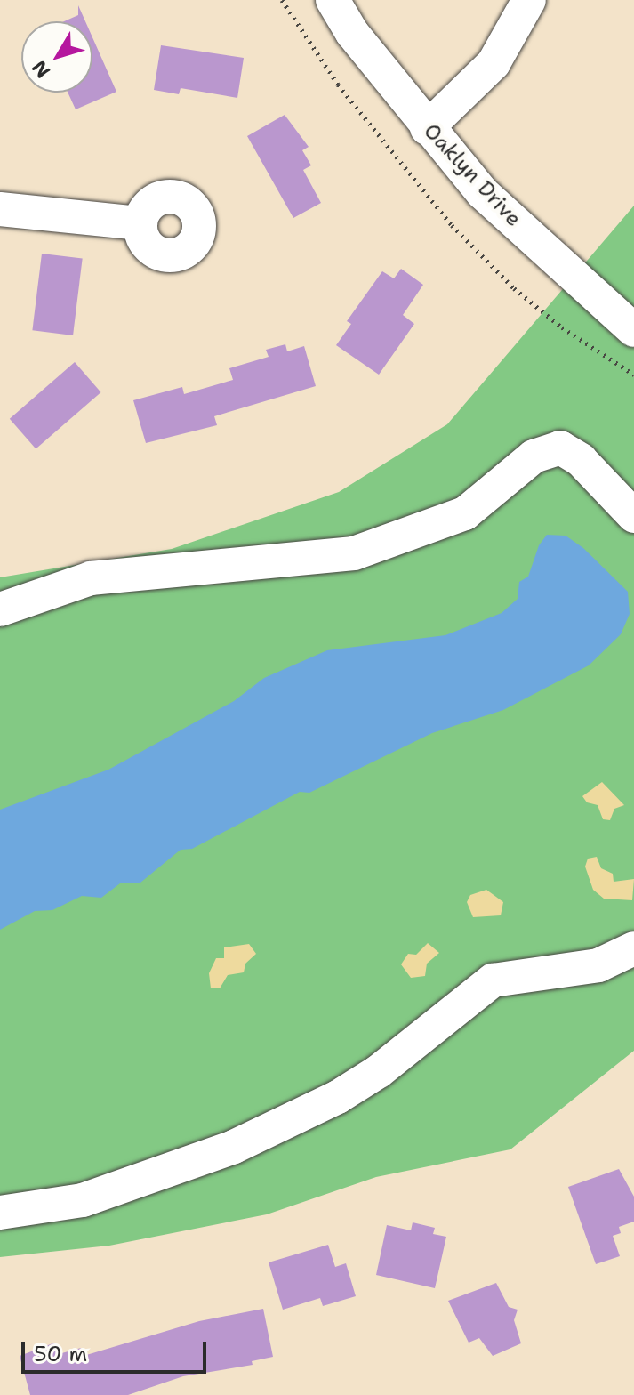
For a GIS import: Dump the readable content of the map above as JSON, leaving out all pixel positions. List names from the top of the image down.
{
  "streets": {
    "street": ["Oaklyn Drive"]
  },
  "scale_bar": "50 m",
  "north": "bottom left"
}
